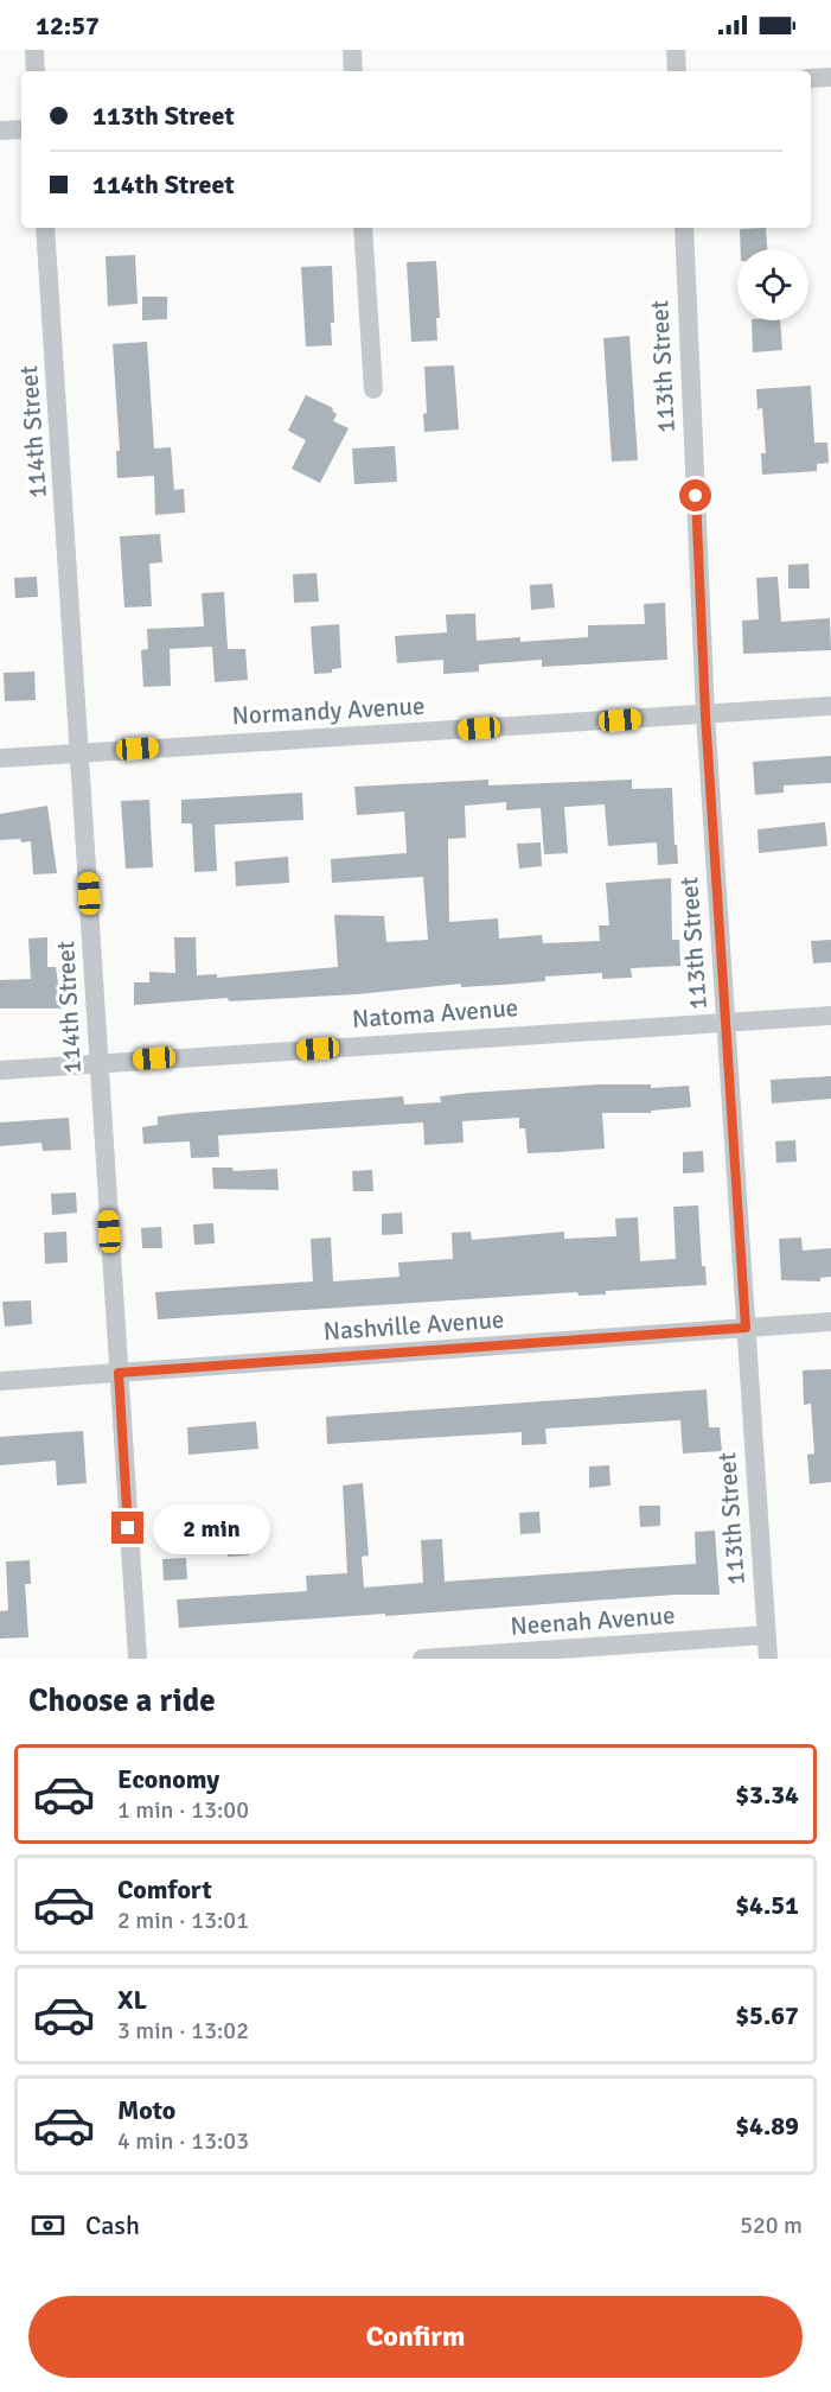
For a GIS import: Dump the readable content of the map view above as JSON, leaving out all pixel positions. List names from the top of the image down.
{
  "streets": {
    "street": [
      "113th Street",
      "114th Street",
      "Normandy Avenue",
      "Natoma Avenue",
      "Nashville Avenue",
      "Neenah Avenue"
    ]
  },
  "crossings": [
    ["113th Street", "Normandy Avenue"],
    ["113th Street", "Natoma Avenue"],
    ["113th Street", "Nashville Avenue"],
    ["113th Street", "Neenah Avenue"],
    ["114th Street", "Normandy Avenue"],
    ["114th Street", "Natoma Avenue"],
    ["114th Street", "Nashville Avenue"]
  ],
  "page": {
    "status": "12:57",
    "banner": ["113th Street", "114th Street"],
    "bubble": "2 min",
    "heading": "Choose a ride",
    "list": [
      {
        "name": "Economy",
        "note": "1 min · 13:00",
        "value": "$3.34"
      },
      {
        "name": "Comfort",
        "note": "2 min · 13:01",
        "value": "$4.51"
      },
      {
        "name": "XL",
        "note": "3 min · 13:02",
        "value": "$5.67"
      },
      {
        "name": "Moto",
        "note": "4 min · 13:03",
        "value": "$4.89"
      }
    ],
    "pay": ["Cash", "520 m"],
    "buttons": "Confirm"
  }
}
